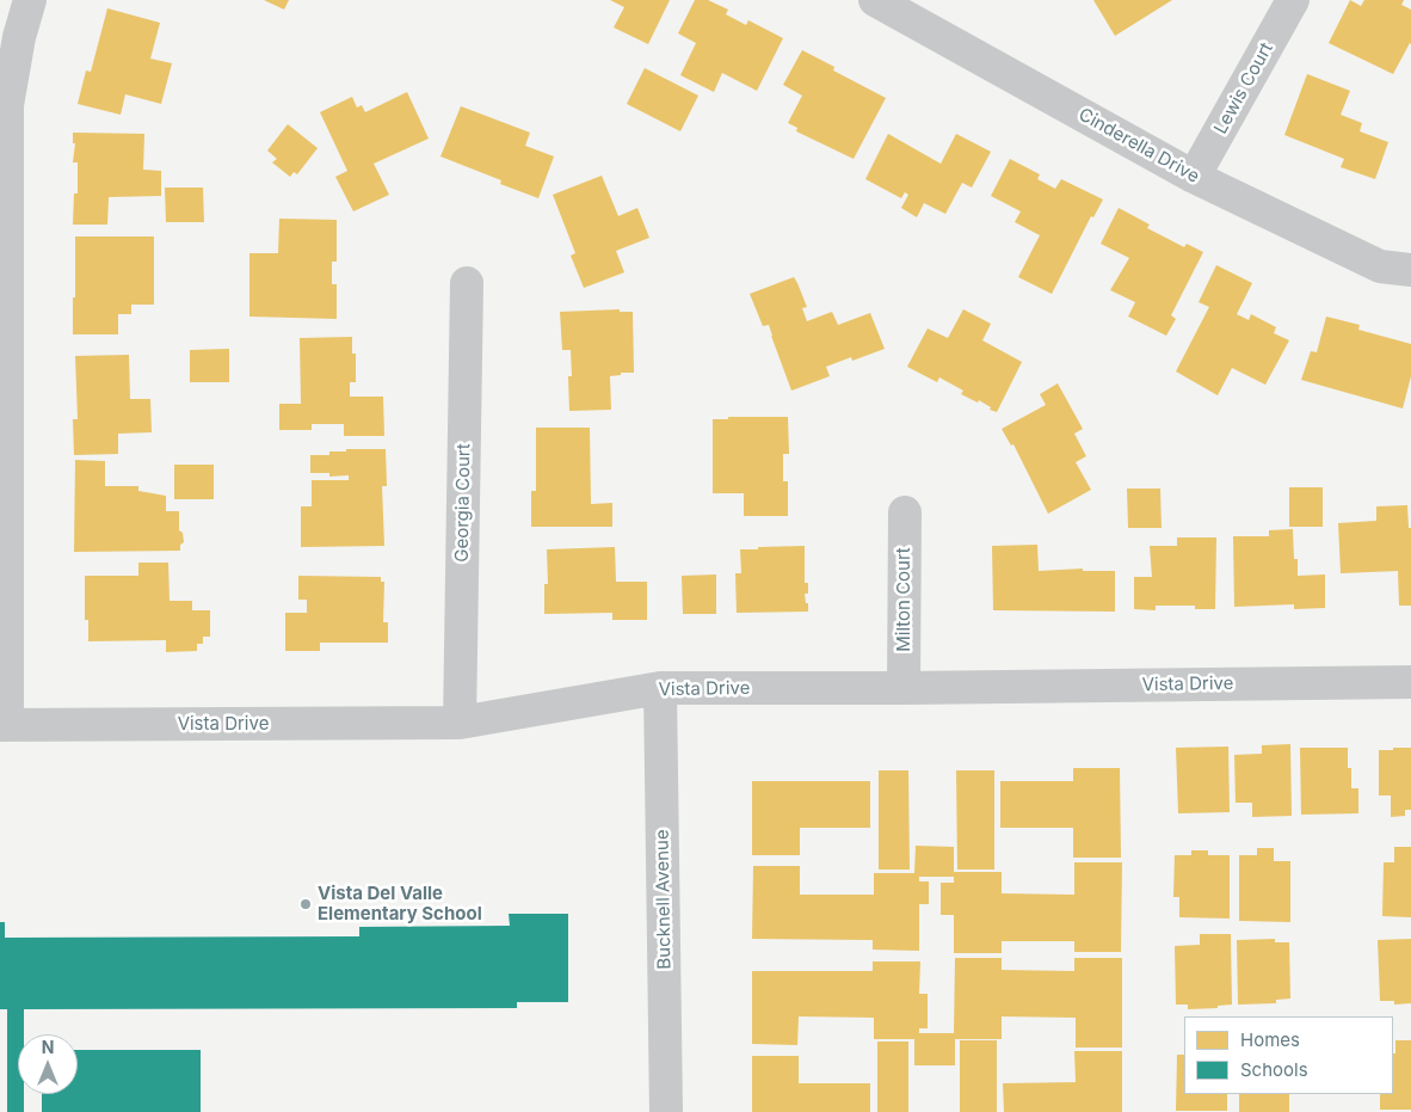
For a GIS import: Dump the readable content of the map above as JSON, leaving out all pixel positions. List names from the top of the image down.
{
  "streets": {
    "street": [
      "Lewis Court",
      "Cinderella Drive",
      "Georgia Court",
      "Milton Court",
      "Vista Drive",
      "Bucknell Avenue"
    ]
  },
  "crossings": [
    ["Lewis Court", "Cinderella Drive"],
    ["Georgia Court", "Vista Drive"],
    ["Milton Court", "Vista Drive"],
    ["Vista Drive", "Bucknell Avenue"]
  ],
  "places": ["Vista Del Valle Elementary School"],
  "legend": ["Homes", "Schools"],
  "north": "top"
}
